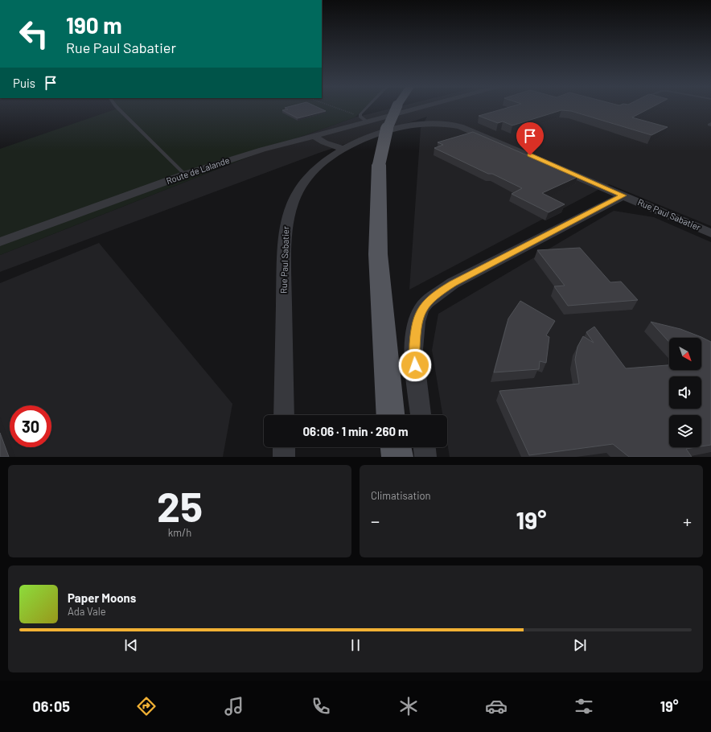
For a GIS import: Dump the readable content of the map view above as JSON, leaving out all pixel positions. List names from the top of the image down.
{
  "streets": {
    "street": ["Route de Lalande", "Rue Paul Sabatier"]
  },
  "north": "bottom right",
  "page": {
    "turn": ["190 m", "Rue Paul Sabatier"],
    "then": "Puis",
    "limit": "30",
    "trip": "06:06 · 1 min · 260 m",
    "tile": [
      ["25", "km/h"],
      "Climatisation"
    ],
    "heat": ["−", "19°", "+"],
    "song": ["Paper Moons", "Ada Vale"],
    "tabs": ["06:05", "19°"]
  }
}
